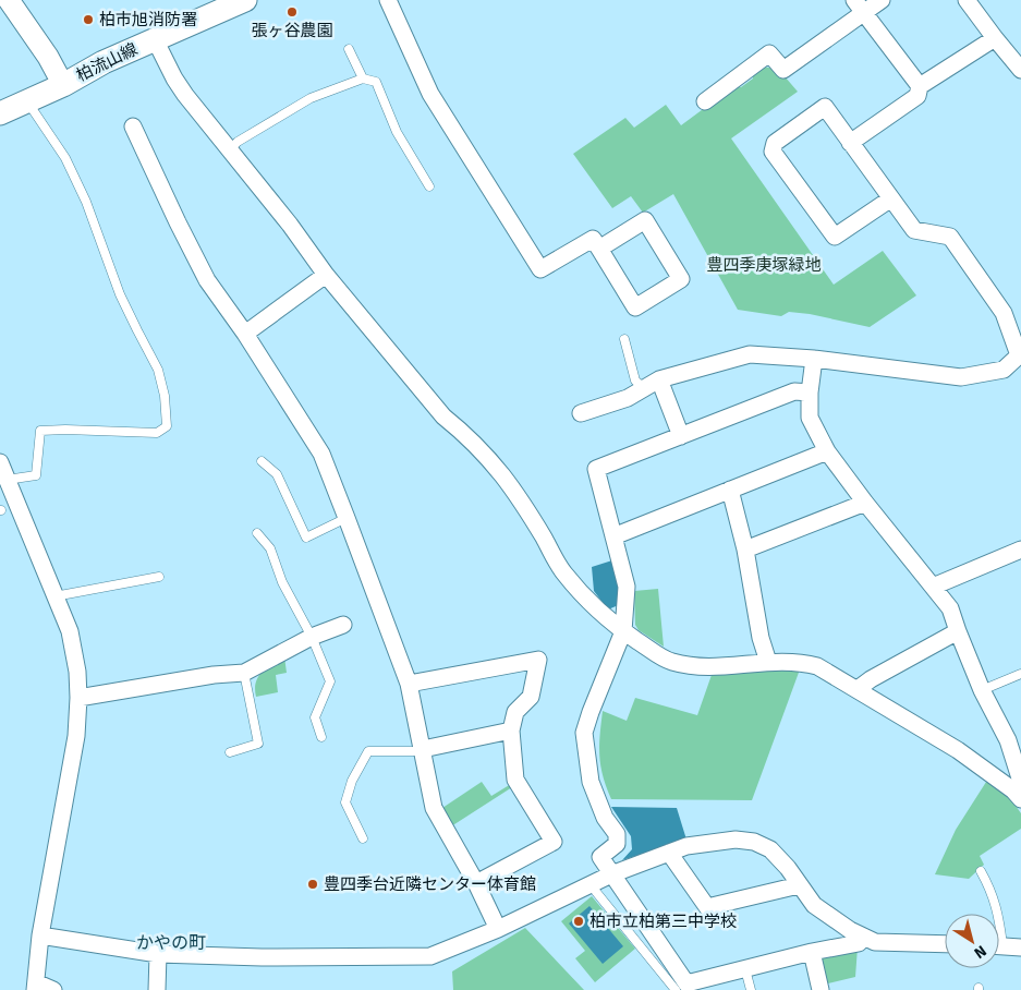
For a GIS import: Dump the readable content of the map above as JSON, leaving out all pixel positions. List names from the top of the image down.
{
  "streets": {
    "main road": ["柏流山線"]
  },
  "districts": ["かやの町"],
  "parks": ["豊四季庚塚緑地"],
  "places": [
    "張ヶ谷農園",
    "柏市旭消防署",
    "豊四季台近隣センター体育館",
    "柏市立柏第三中学校"
  ],
  "north": "bottom right"
}
